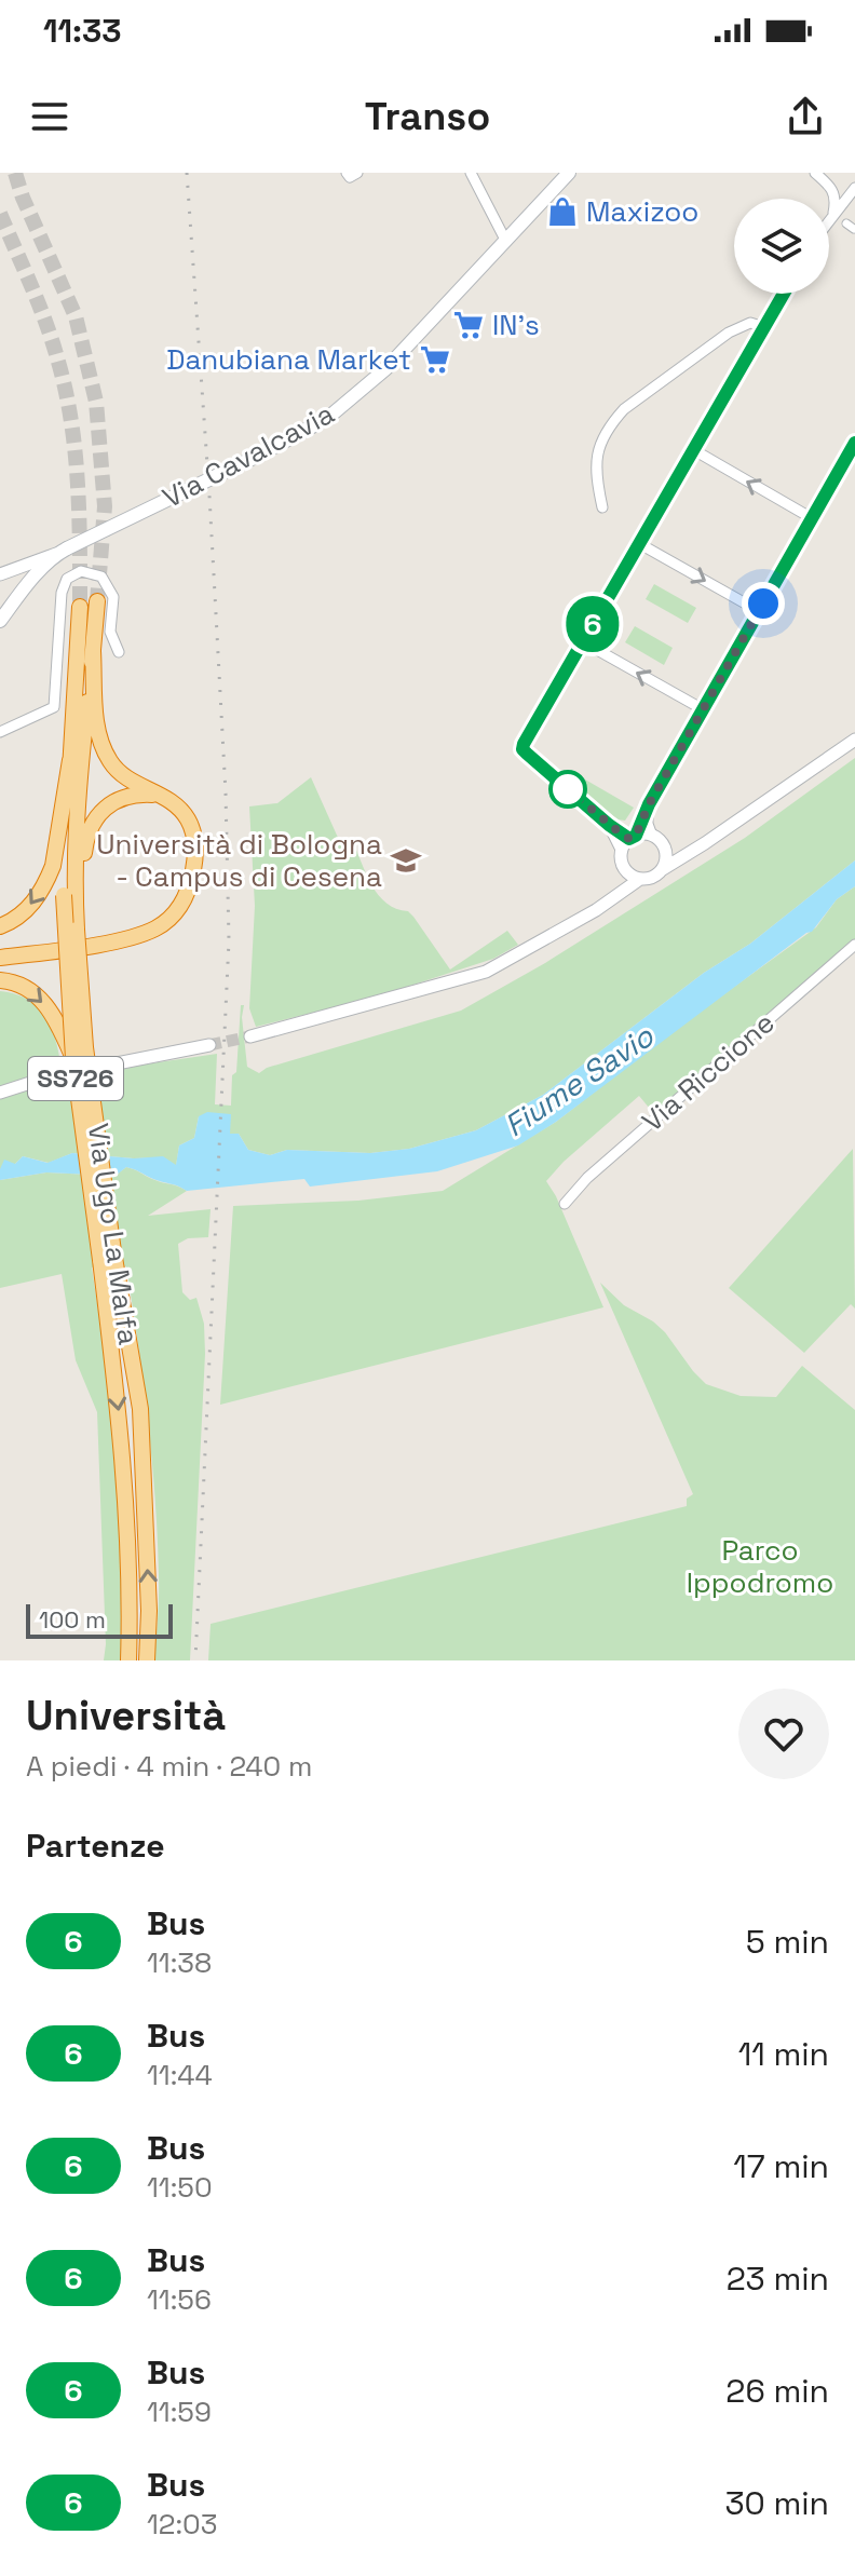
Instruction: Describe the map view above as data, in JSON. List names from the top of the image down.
{
  "streets": {
    "highway": ["SS726", "Via Ugo La Malfa"],
    "main road": ["Via Cavalcavia"],
    "street": ["Via Riccione"]
  },
  "water": ["Fiume Savio"],
  "parks": ["Parco Ippodromo"],
  "places": {
    "shop": ["Maxizoo"],
    "supermarket": ["IN's", "Danubiana Market"],
    "school or university": ["Università di Bologna - Campus di Cesena"]
  },
  "lines": ["bus line 6"],
  "scale_bar": "100 m",
  "page": {
    "status": "11:33",
    "header": "Transo",
    "on_map": "6",
    "scale": "100 m",
    "heading": [
      ["Università", "A piedi · 4 min · 240 m"],
      "Partenze"
    ],
    "list": [
      {
        "mark": "6",
        "name": "Bus",
        "note": "11:38",
        "value": "5 min"
      },
      {
        "mark": "6",
        "name": "Bus",
        "note": "11:44",
        "value": "11 min"
      },
      {
        "mark": "6",
        "name": "Bus",
        "note": "11:50",
        "value": "17 min"
      },
      {
        "mark": "6",
        "name": "Bus",
        "note": "11:56",
        "value": "23 min"
      },
      {
        "mark": "6",
        "name": "Bus",
        "note": "11:59",
        "value": "26 min"
      },
      {
        "mark": "6",
        "name": "Bus",
        "note": "12:03",
        "value": "30 min"
      }
    ]
  }
}
